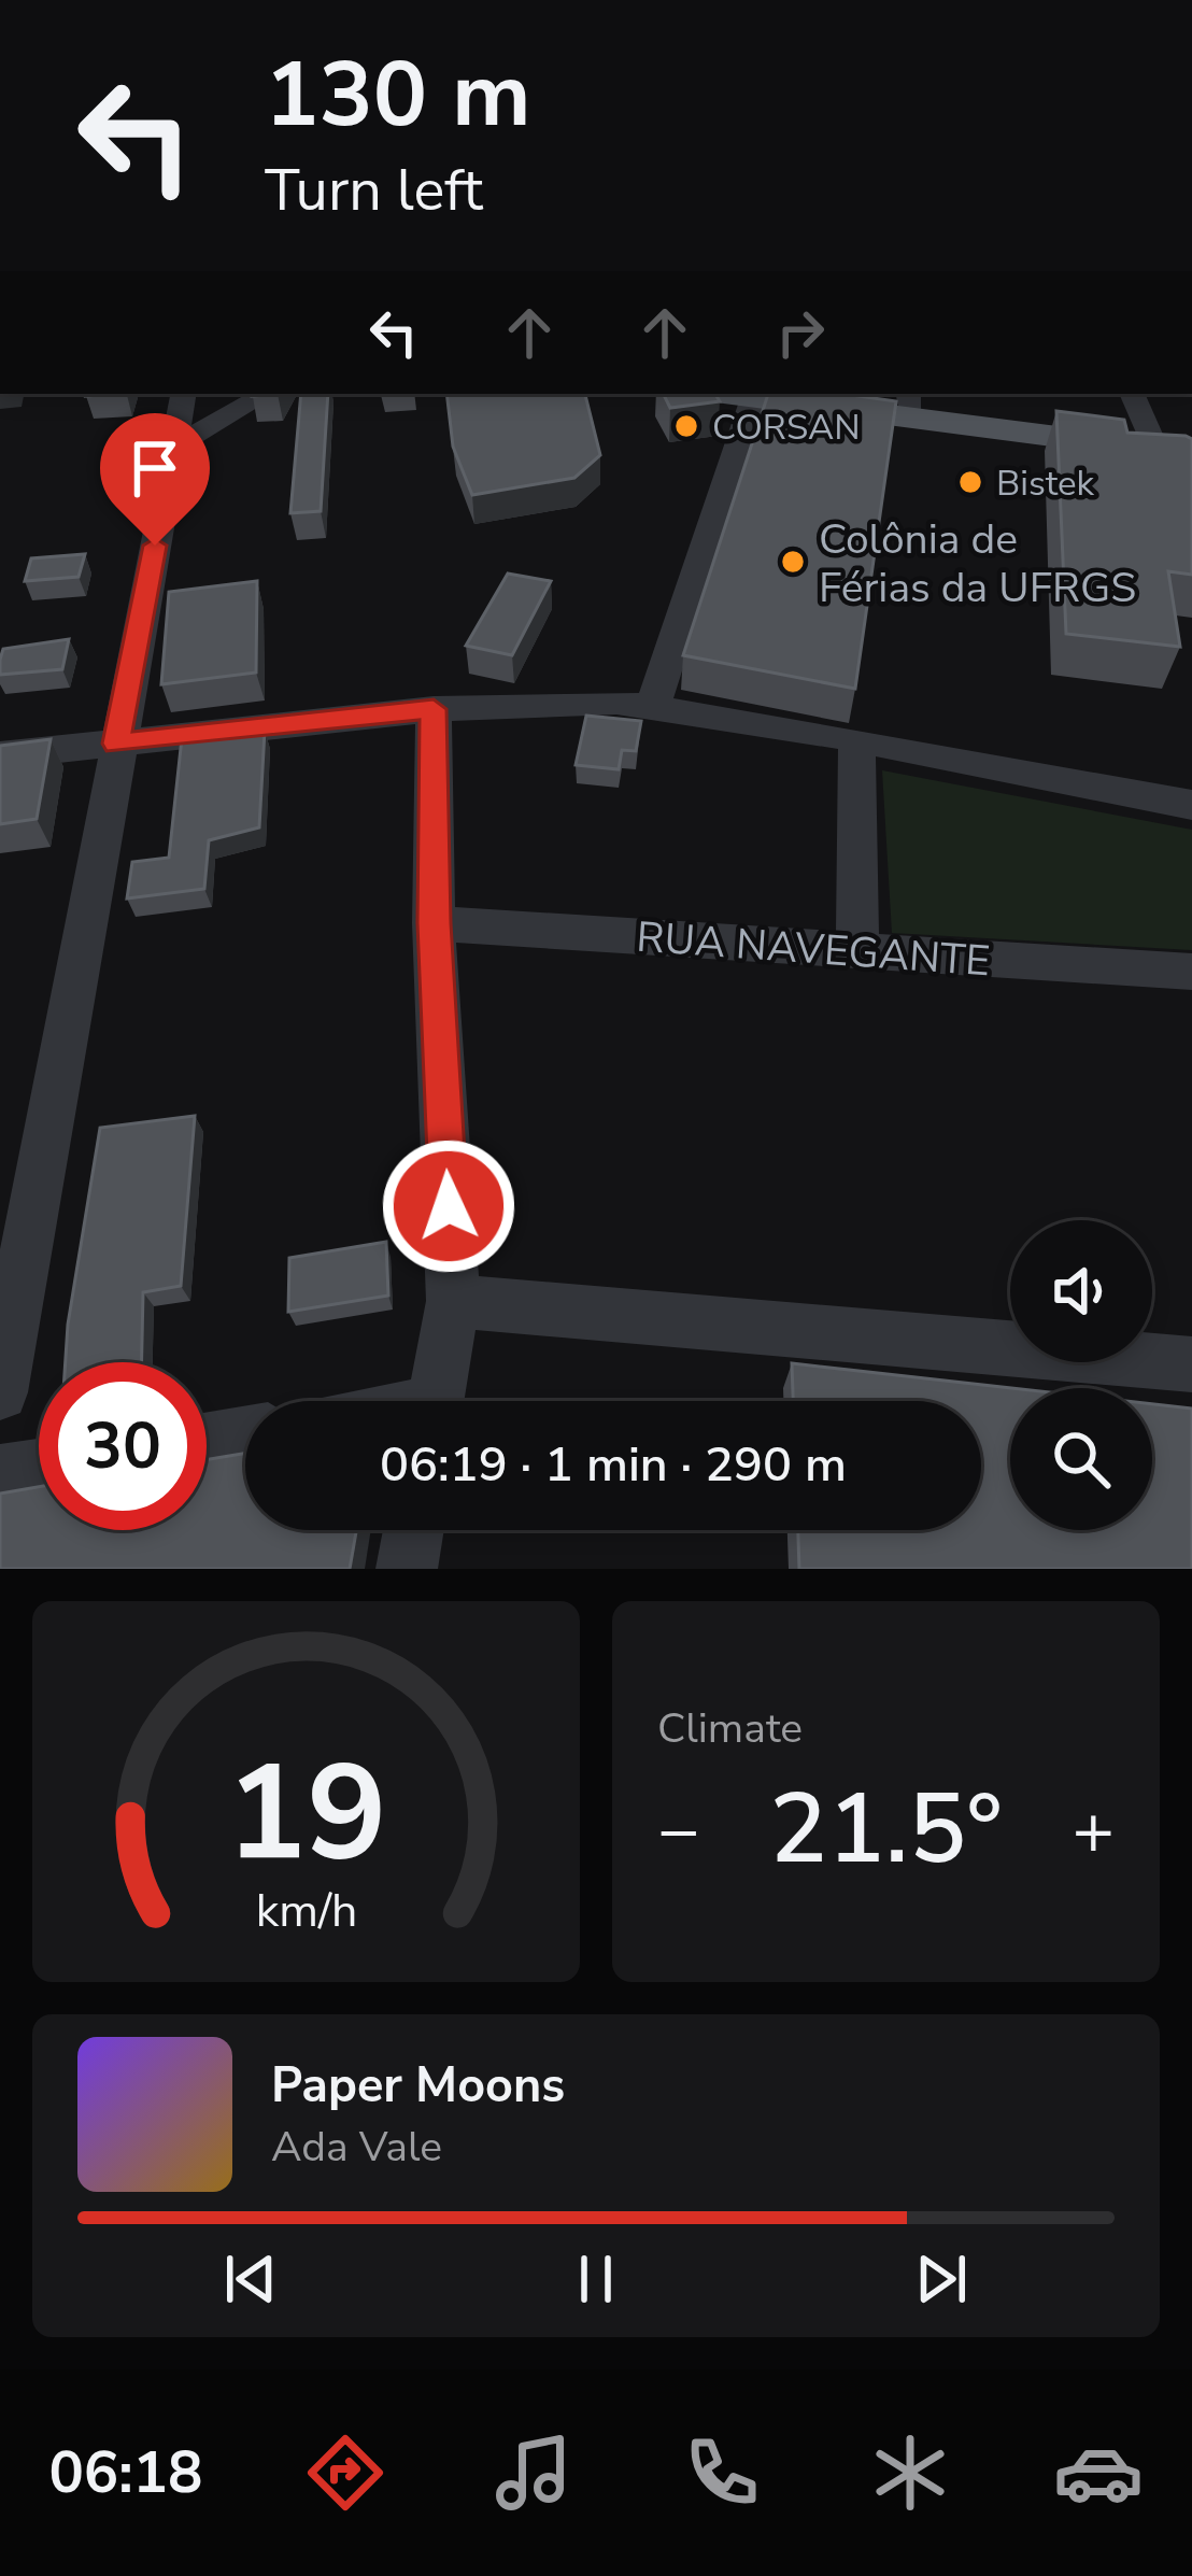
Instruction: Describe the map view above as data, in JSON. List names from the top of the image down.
{
  "streets": {
    "street": ["RUA NAVEGANTE"]
  },
  "places": ["CORSAN", "Bistek", "Colônia de Férias da UFRGS"],
  "page": {
    "turn": ["130 m", "Turn left"],
    "limit": "30",
    "trip": "06:19 · 1 min · 290 m",
    "tile": "Climate",
    "heat": ["−", "21.5°", "+"],
    "song": ["Paper Moons", "Ada Vale"],
    "tabs": "06:18",
    "gauge": ["19", "km/h"]
  }
}
